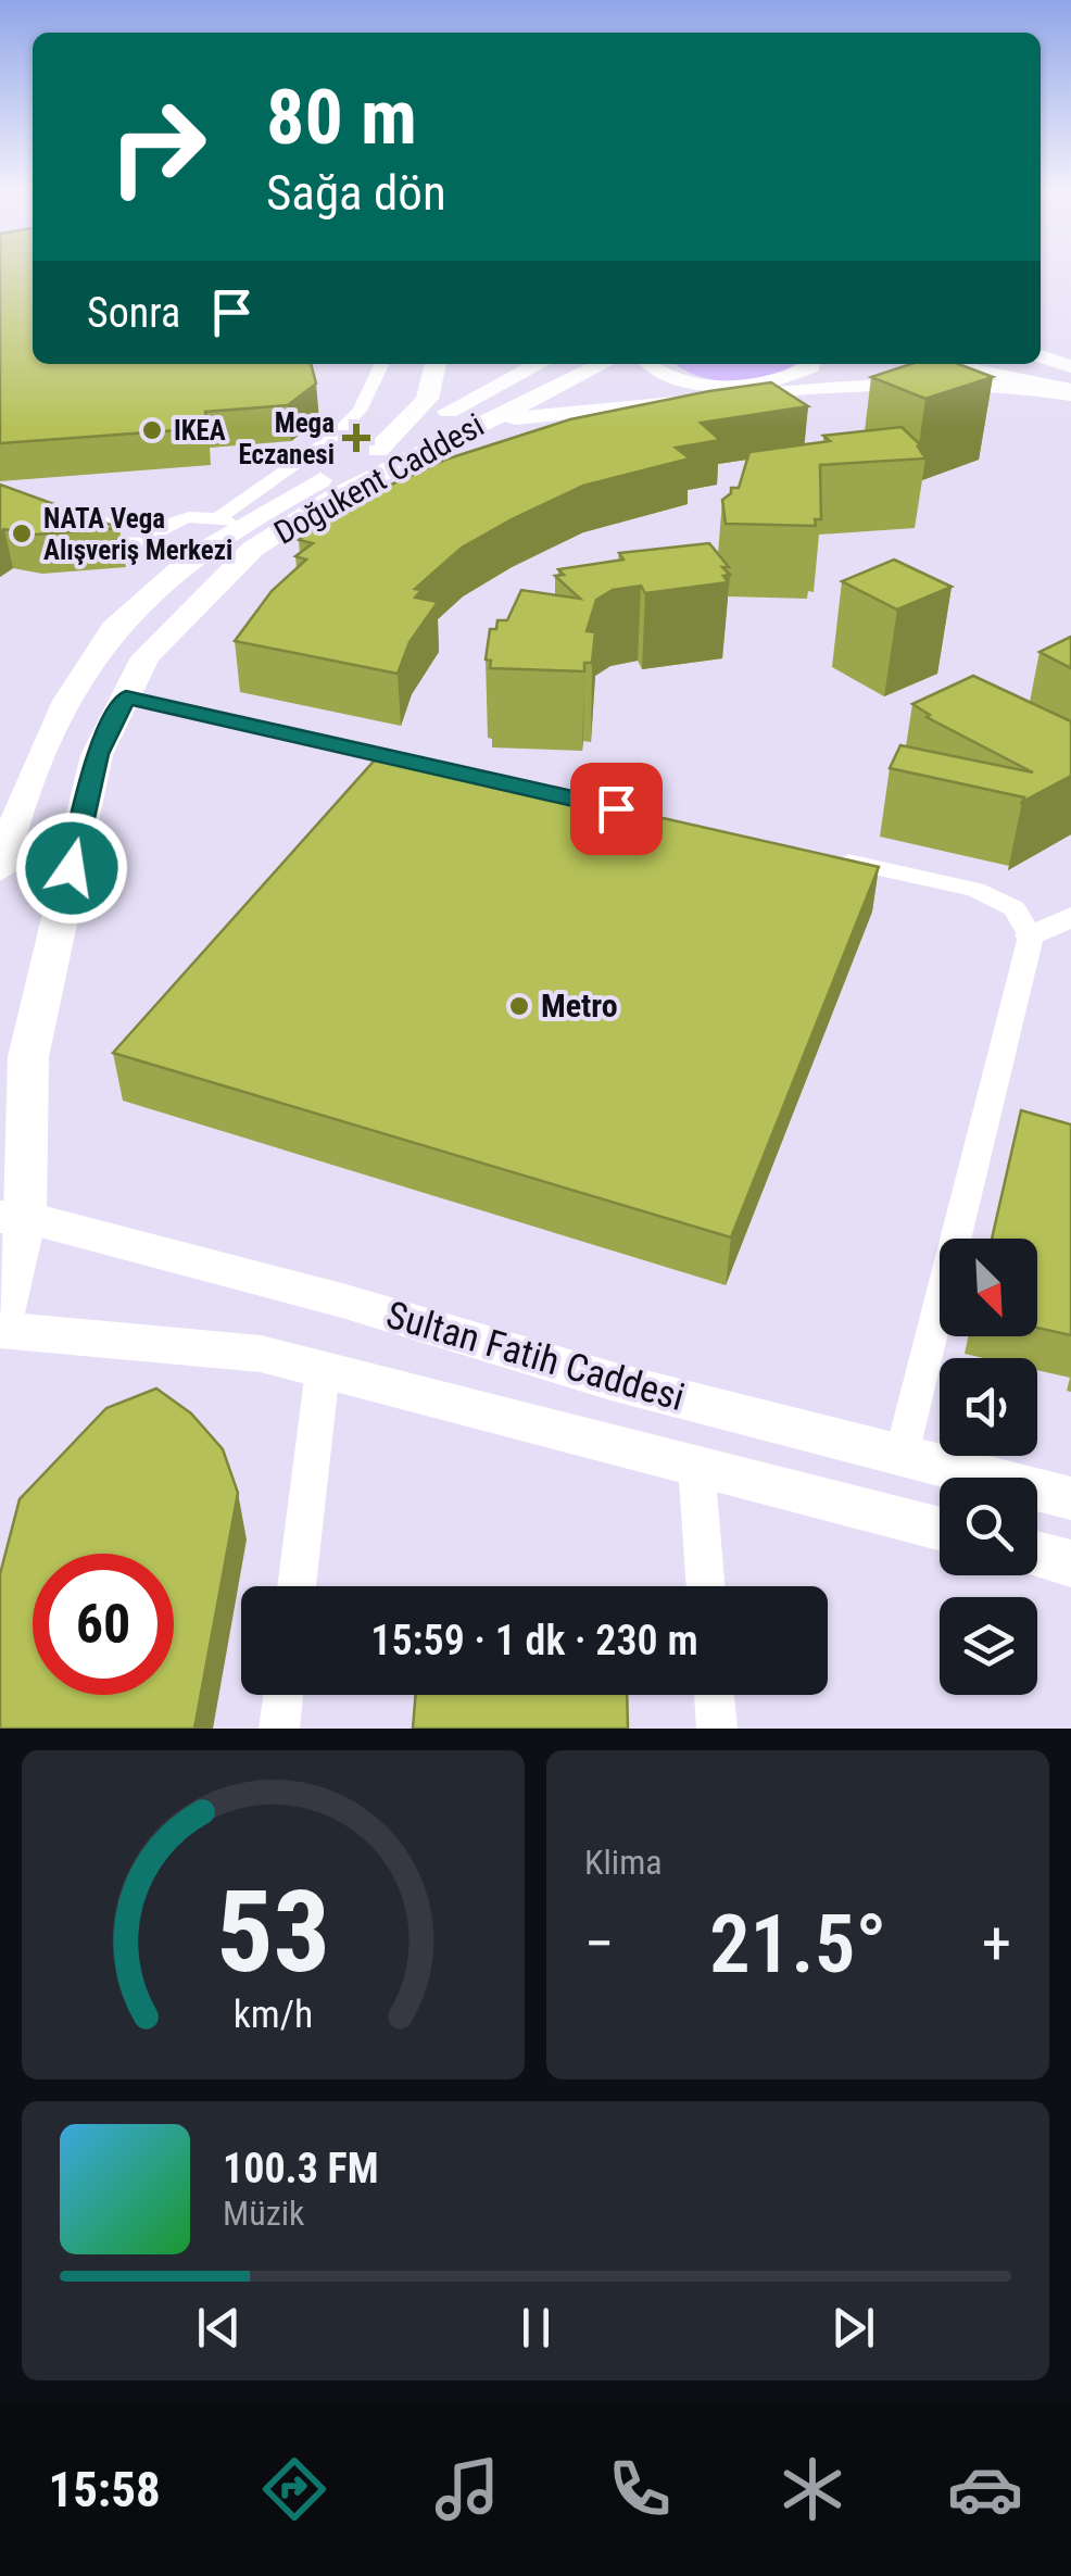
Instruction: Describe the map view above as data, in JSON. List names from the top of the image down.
{
  "streets": {
    "main road": ["Doğukent Caddesi", "Sultan Fatih Caddesi"]
  },
  "crossings": [
    ["Doğukent Caddesi", "Sultan Fatih Caddesi"]
  ],
  "places": {
    "other": ["IKEA", "NATA Vega Alışveriş Merkezi", "Metro"],
    "health": ["Mega Eczanesi"]
  },
  "north": "bottom right",
  "page": {
    "turn": ["80 m", "Sağa dön"],
    "then": "Sonra",
    "limit": "60",
    "trip": "15:59 · 1 dk · 230 m",
    "tile": "Klima",
    "heat": ["−", "21.5°", "+"],
    "song": ["100.3 FM", "Müzik"],
    "tabs": "15:58",
    "gauge": ["53", "km/h"]
  }
}
